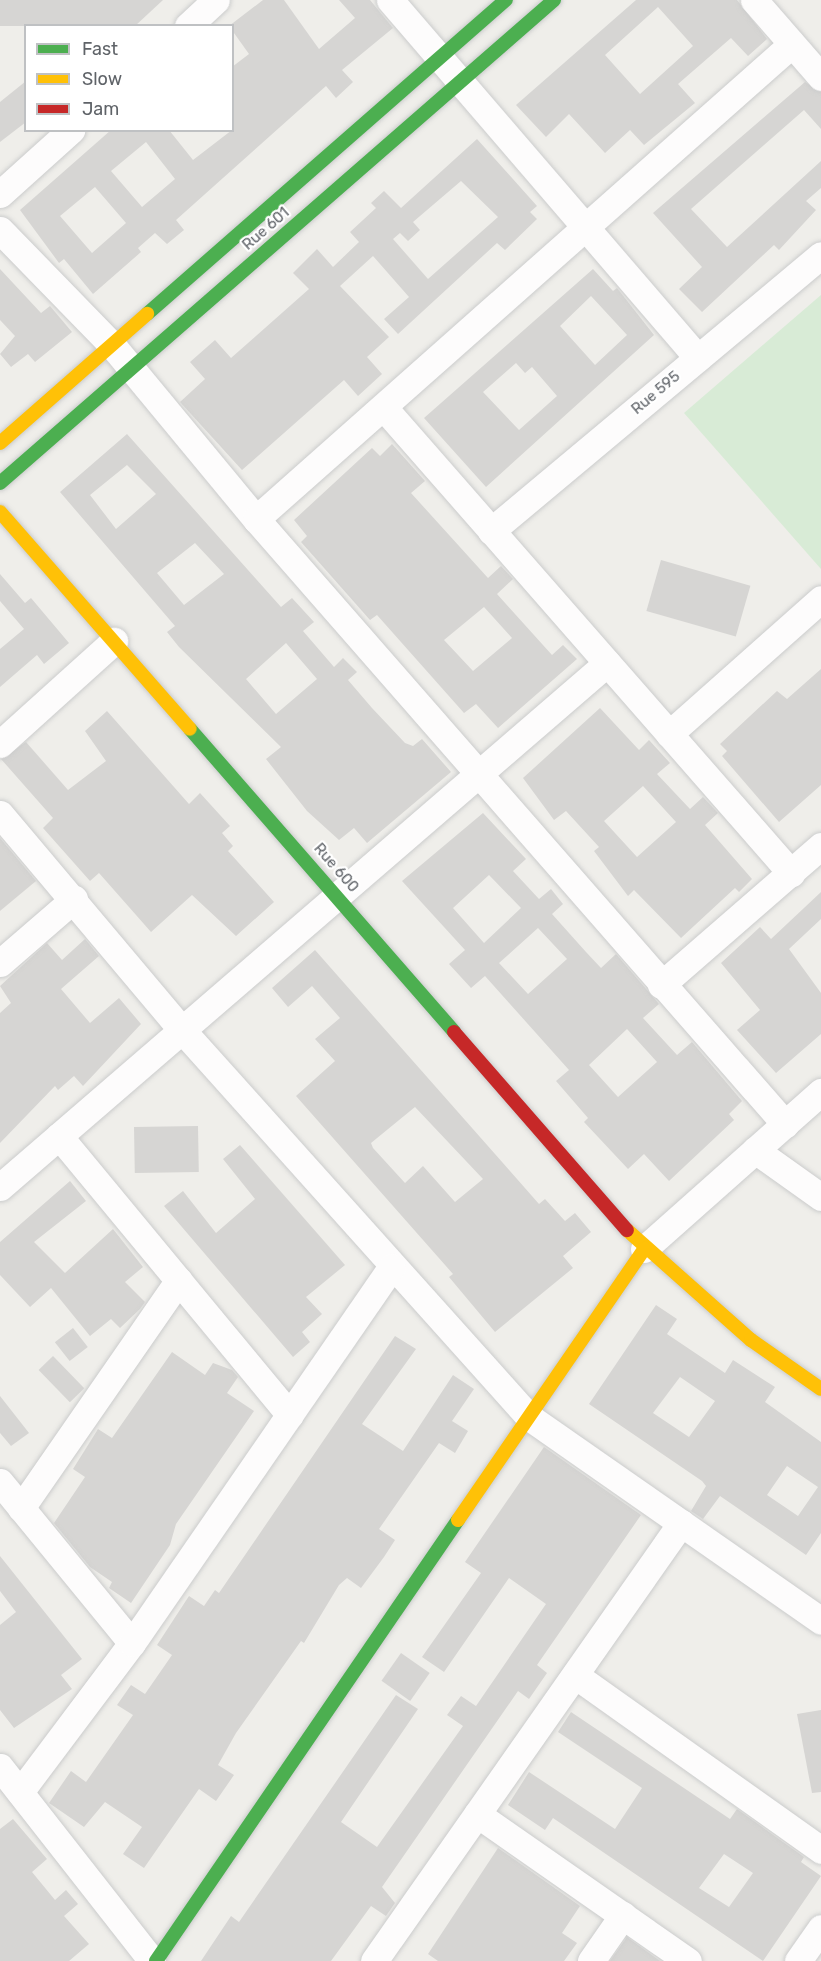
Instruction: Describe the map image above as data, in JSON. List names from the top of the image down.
{
  "streets": {
    "street": ["Rue 601", "Rue 595", "Rue 600"]
  },
  "legend": ["Fast", "Slow", "Jam"]
}
